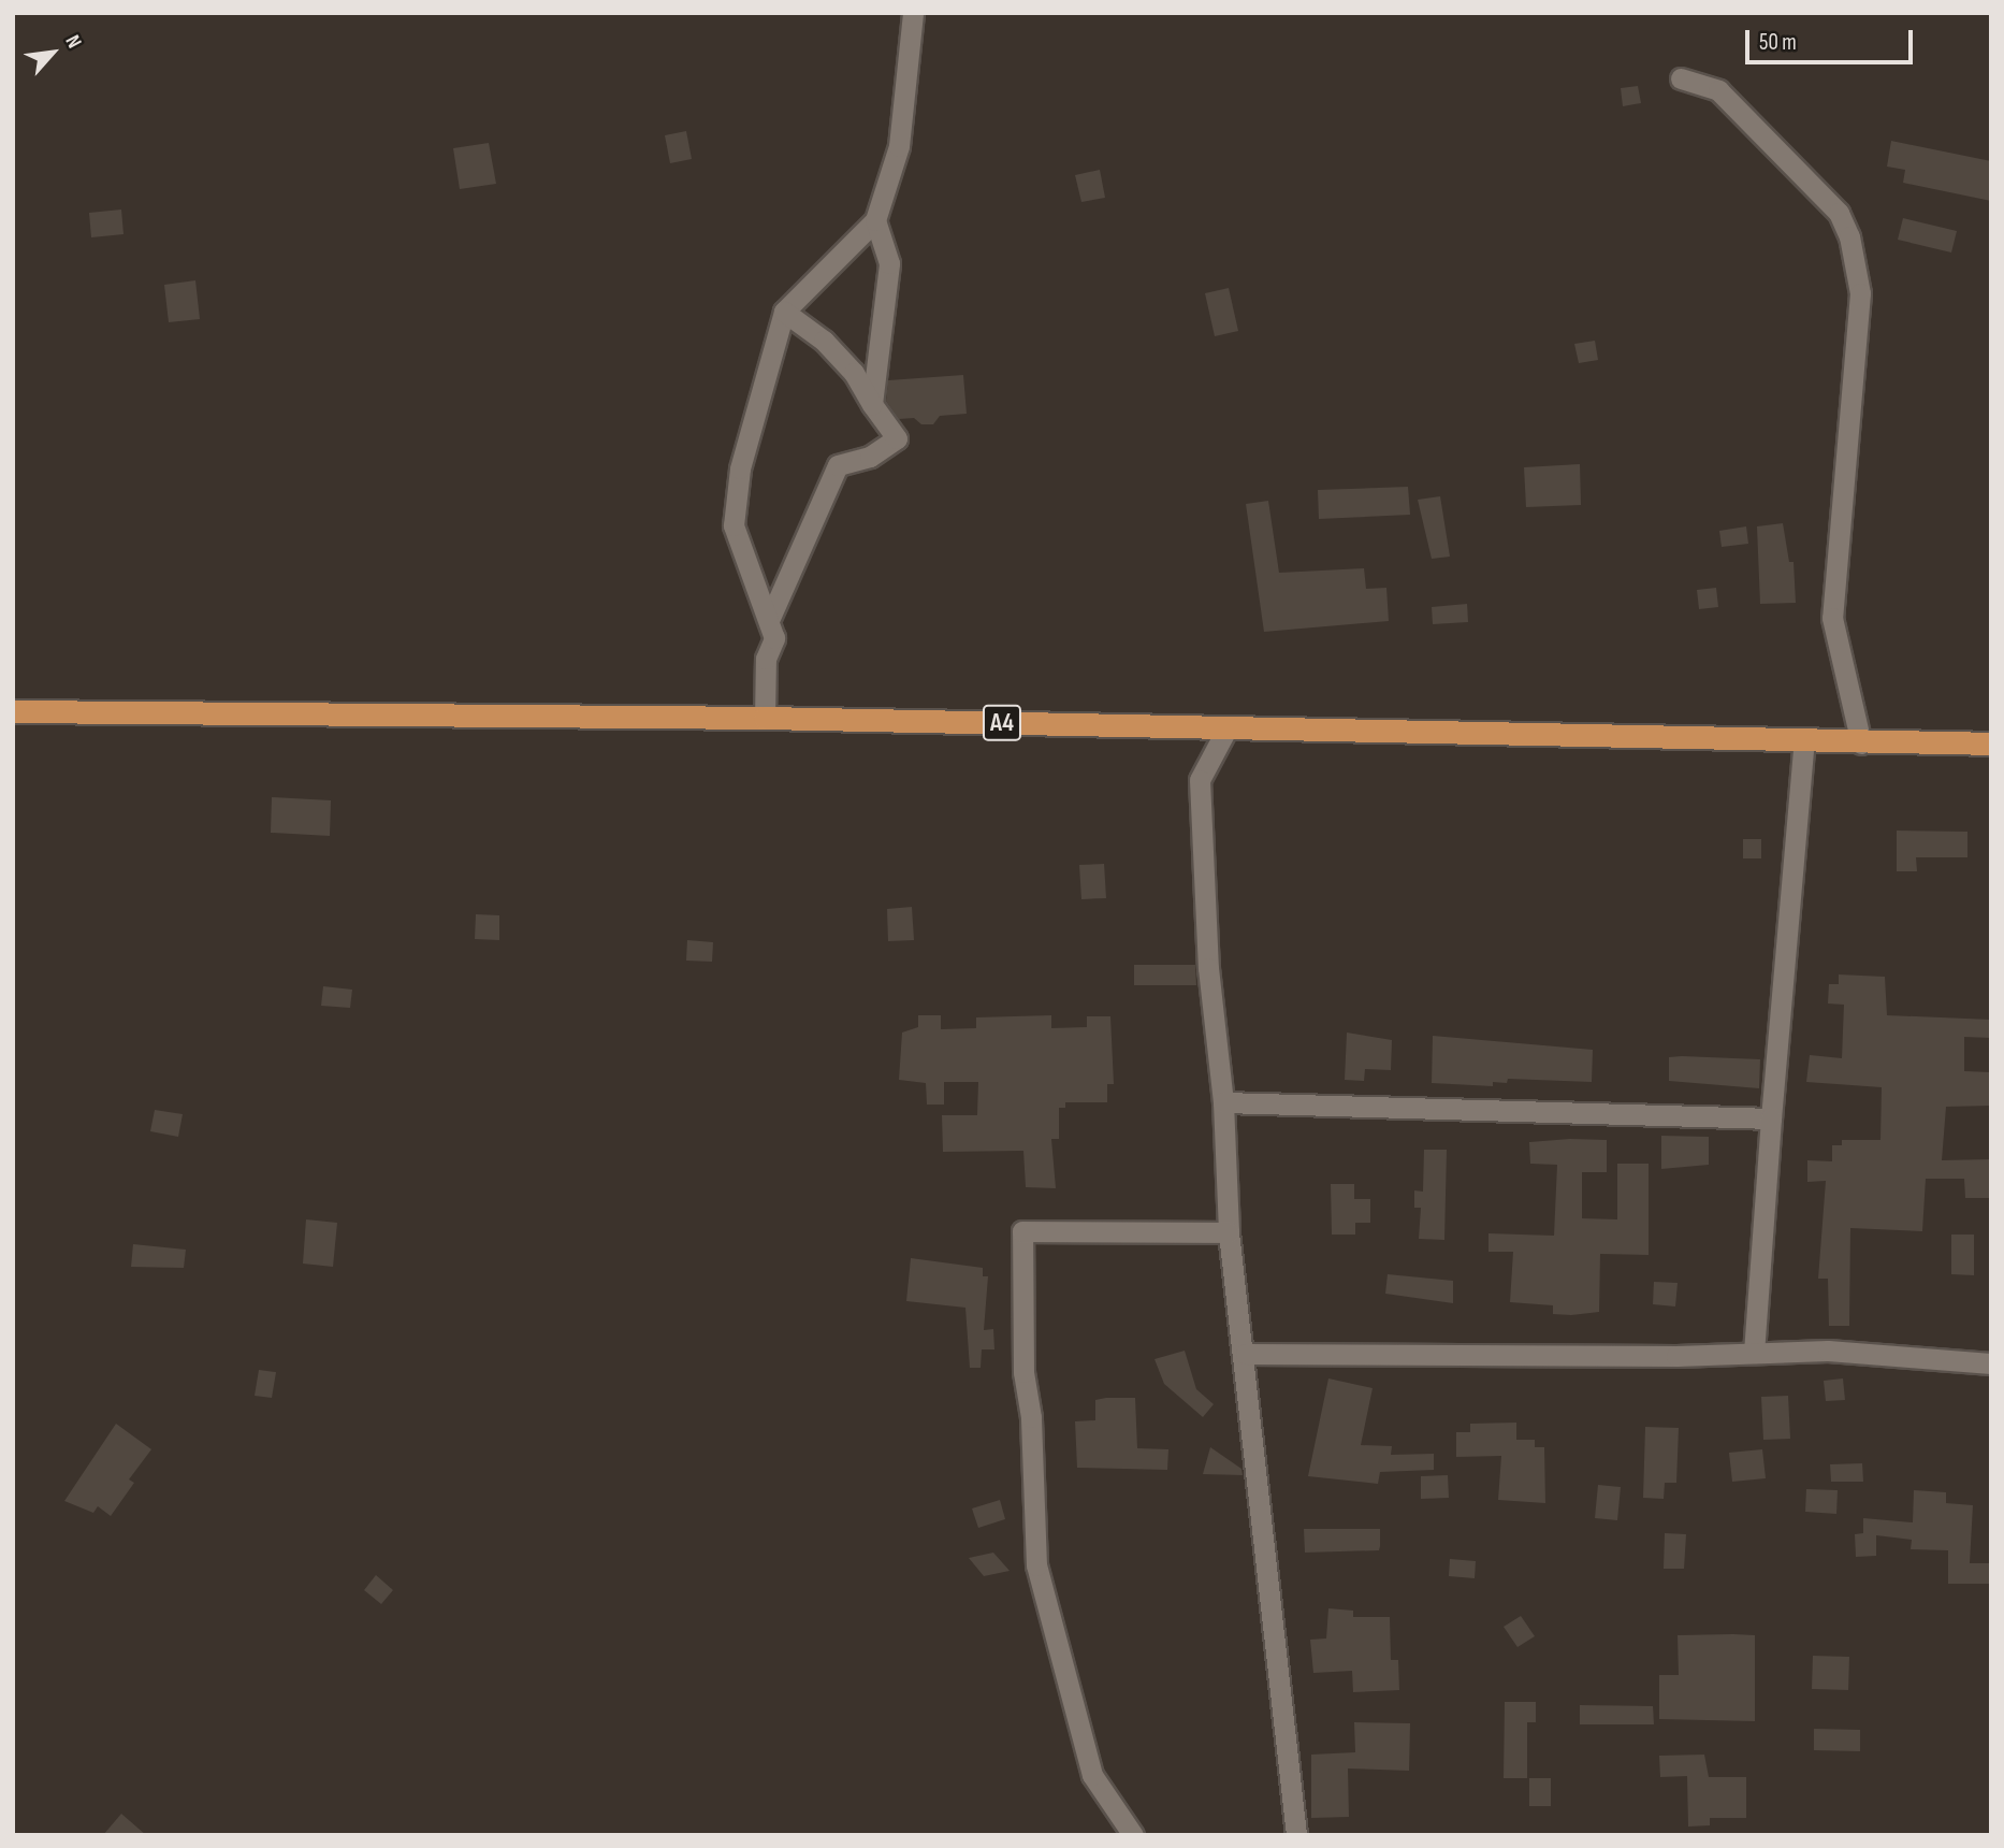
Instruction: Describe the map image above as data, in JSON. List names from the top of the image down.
{
  "streets": {
    "highway": ["A4"]
  },
  "scale_bar": "50 m",
  "north": "top right"
}
